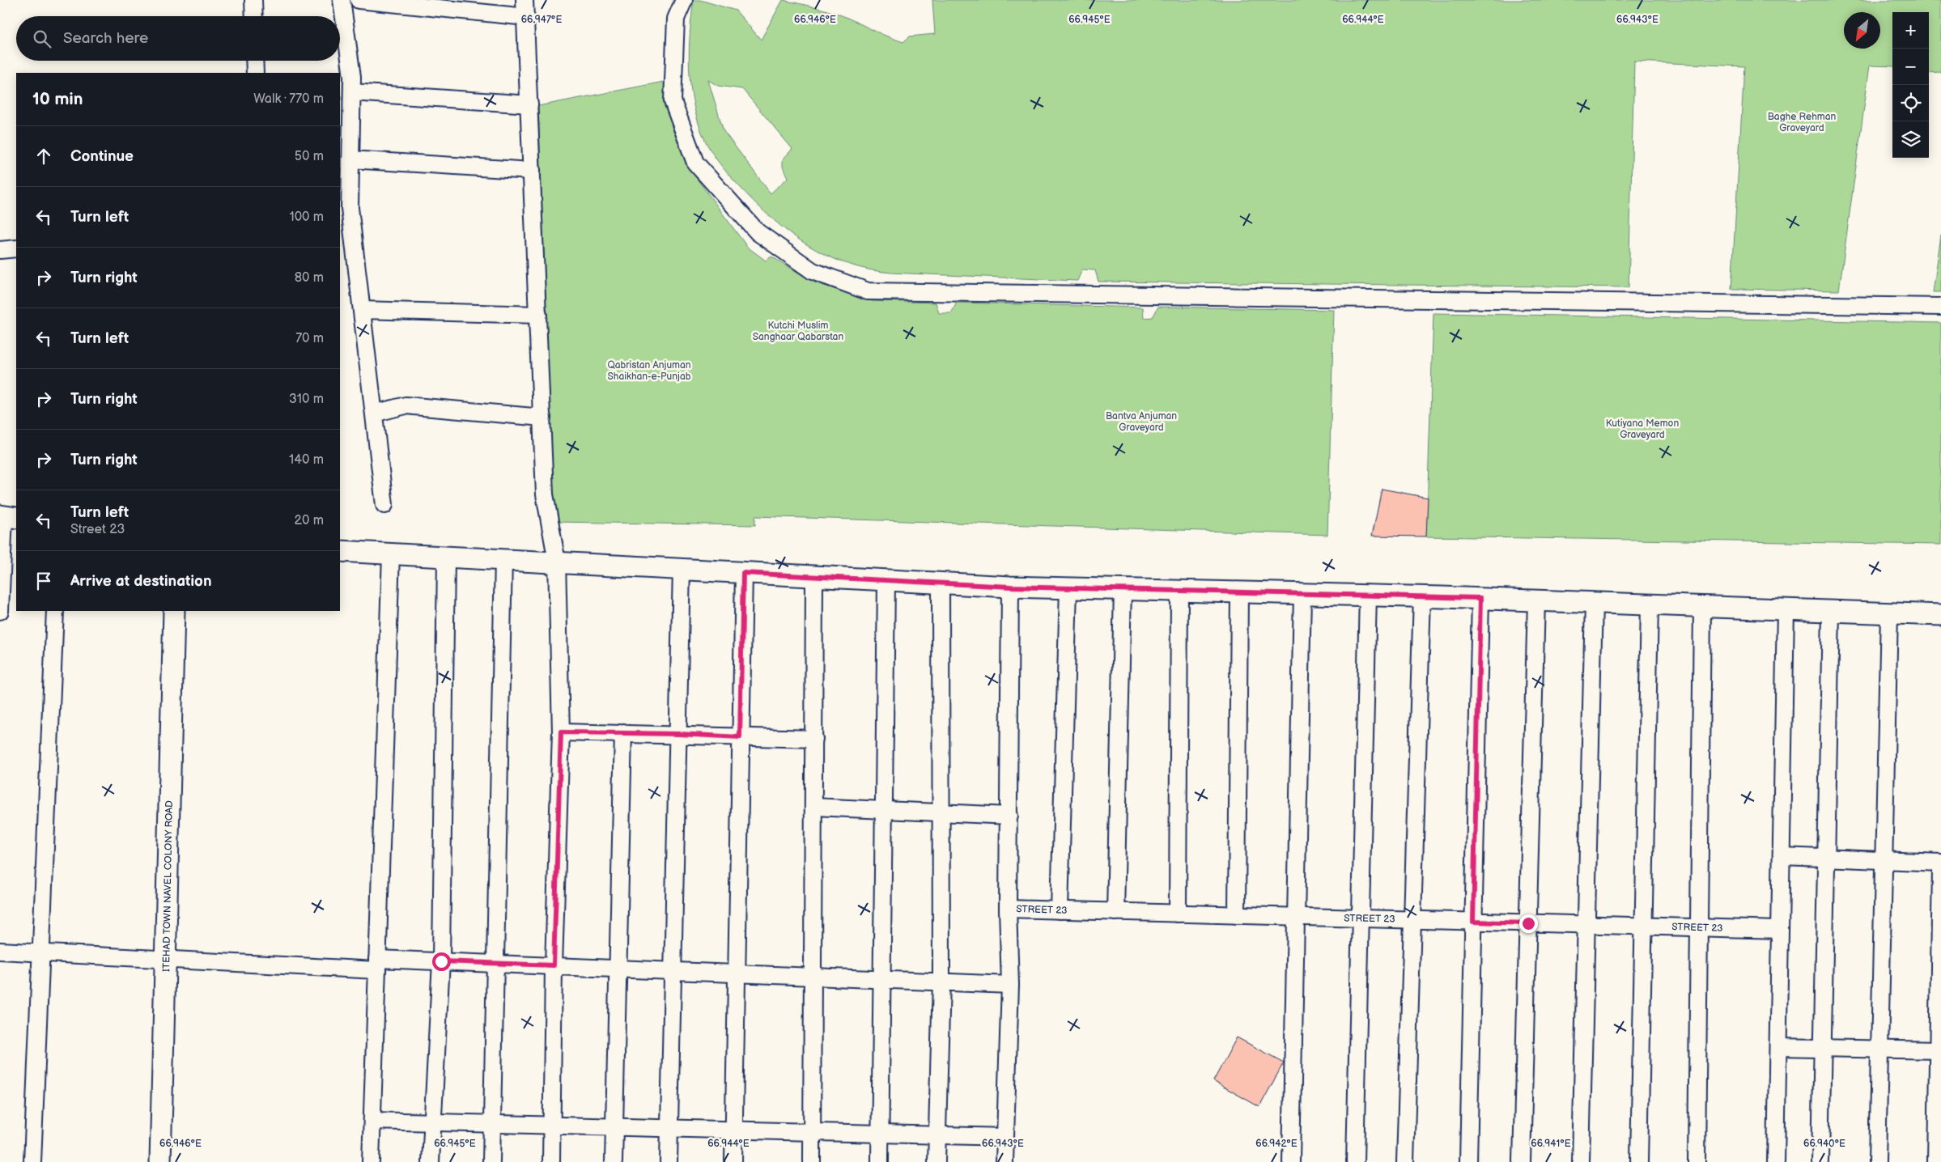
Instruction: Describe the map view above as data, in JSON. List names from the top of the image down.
{
  "streets": {
    "street": ["ITEHAD TOWN NAVEL COLONY ROAD", "STREET 23"]
  },
  "parks": [
    "Baghe Rehman Graveyard",
    "Kutchi Muslim Sanghaar Qabarstan",
    "Qabristan Anjuman Shaikhan-e-Punjab",
    "Bantva Anjuman Graveyard",
    "Kutiyana Memon Graveyard"
  ],
  "north": "bottom left",
  "page": {
    "map_buttons": ["+", "−"],
    "search": "Search here",
    "heading": ["10 min", "Walk · 770 m"],
    "list": [
      ["Continue", "50 m"],
      ["Turn left", "100 m"],
      ["Turn right", "80 m"],
      ["Turn left", "70 m"],
      ["Turn right", "310 m"],
      ["Turn right", "140 m"],
      ["Turn left", "Street 23", "20 m"],
      "Arrive at destination"
    ]
  },
  "coordinates": [
    "66.947°E",
    "66.946°E",
    "66.945°E",
    "66.944°E",
    "66.943°E",
    "66.942°E",
    "66.941°E",
    "66.940°E"
  ]
}
